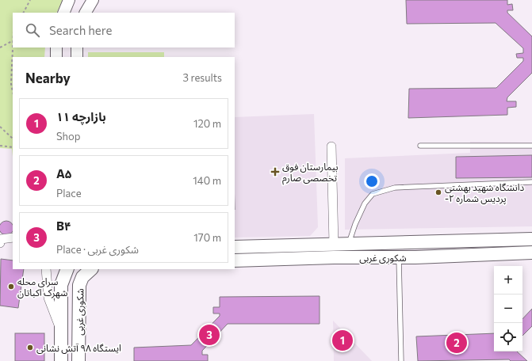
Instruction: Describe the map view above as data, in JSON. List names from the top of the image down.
{
  "streets": {
    "main road": ["شکوری غربی"]
  },
  "places": {
    "health": ["بیمارستان فوق تخصصی صارم"],
    "other": ["دانشگاه شهید بهشتی -پردیس شماره ۲", "سرای محله شهرک اکباتان", "ایستگاه ۹۸ آتش نشانی"]
  },
  "page": {
    "search": "Search here",
    "heading": ["Nearby", "3 results"],
    "list": [
      {
        "mark": "1",
        "name": "بازارچه ۱۱",
        "note": "Shop",
        "value": "120 m"
      },
      {
        "mark": "2",
        "name": "A۵",
        "note": "Place",
        "value": "140 m"
      },
      {
        "mark": "3",
        "name": "B۴",
        "note": "Place · شکوری غربی",
        "value": "170 m"
      }
    ],
    "map_buttons": ["+", "−"],
    "pins": ["3", "1", "2"]
  }
}
